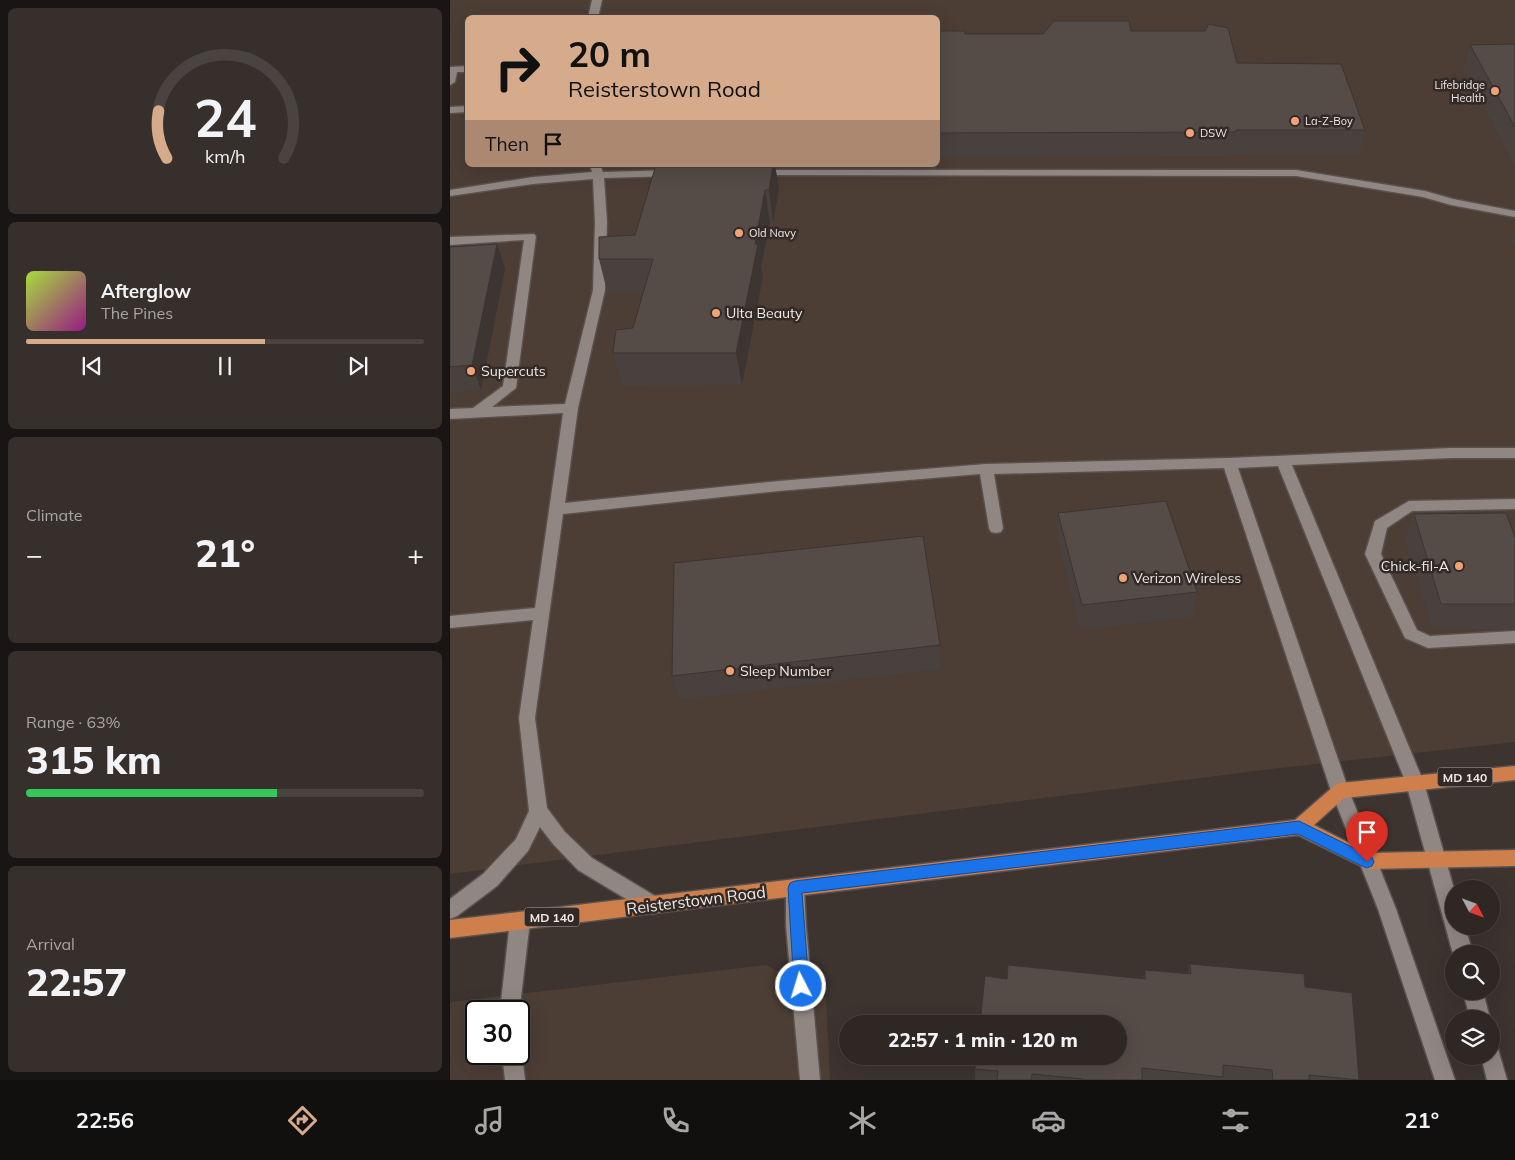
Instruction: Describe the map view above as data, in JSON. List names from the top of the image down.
{
  "streets": {
    "main road": ["MD 140", "Reisterstown Road"]
  },
  "places": [
    "Lifebridge Health",
    "La-Z-Boy",
    "DSW",
    "Old Navy",
    "Ulta Beauty",
    "Supercuts",
    "Chick-fil-A",
    "Verizon Wireless",
    "Sleep Number"
  ],
  "north": "bottom right",
  "page": {
    "turn": ["20 m", "Reisterstown Road"],
    "then": "Then",
    "song": ["Afterglow", "The Pines"],
    "tile": [
      "Climate",
      ["Range · 63%", "315 km"],
      ["Arrival", "22:57"]
    ],
    "heat": ["−", "21°", "+"],
    "limit": "30",
    "trip": "22:57 · 1 min · 120 m",
    "tabs": ["22:56", "21°"],
    "gauge": ["24", "km/h"]
  }
}
